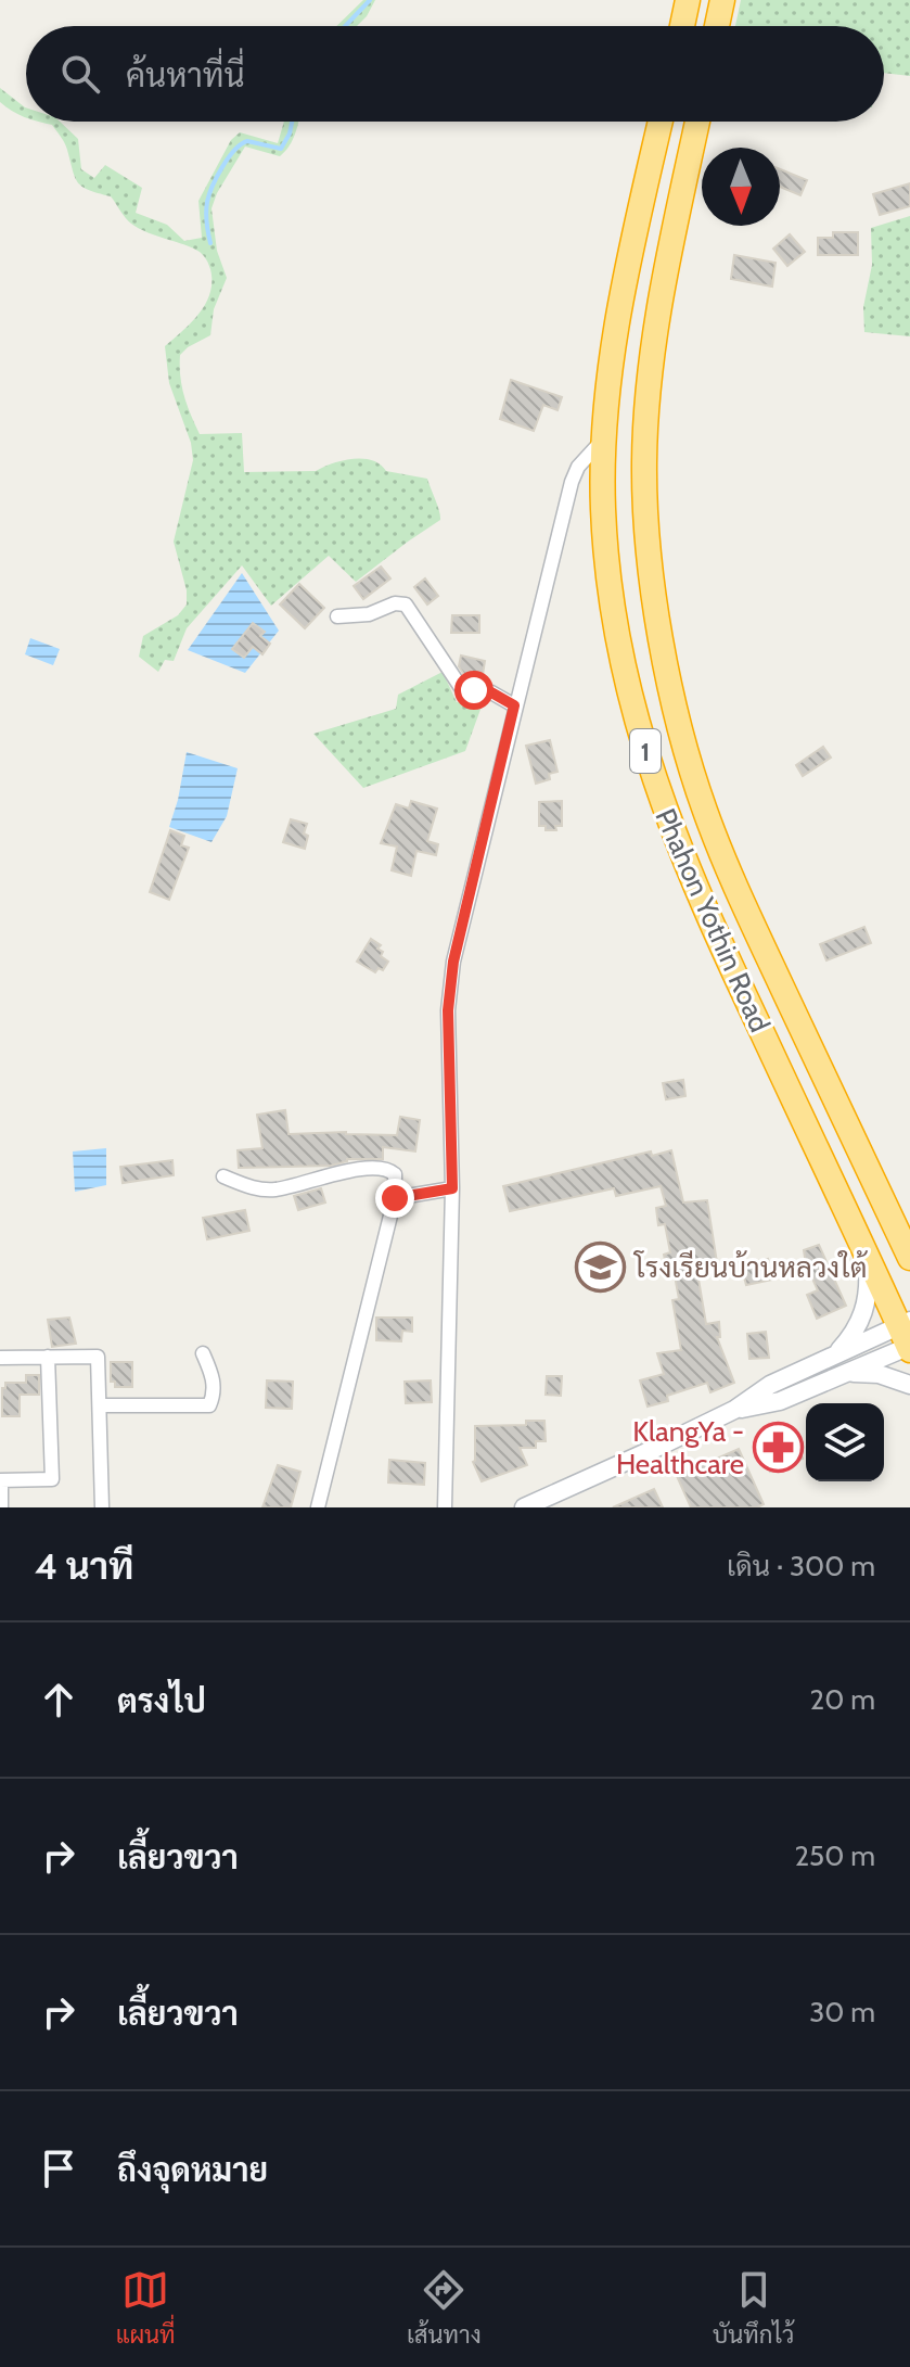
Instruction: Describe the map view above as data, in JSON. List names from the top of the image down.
{
  "streets": {
    "highway": ["1", "Phahon Yothin Road"]
  },
  "places": {
    "school or university": ["โรงเรียนบ้านหลวงใต้"],
    "pharmacy": ["KlangYa - Healthcare"]
  },
  "north": "bottom",
  "page": {
    "search": "ค้นหาที่นี่",
    "heading": ["4 นาที", "เดิน · 300 m"],
    "list": [
      ["ตรงไป", "20 m"],
      ["เลี้ยวขวา", "250 m"],
      ["เลี้ยวขวา", "30 m"],
      "ถึงจุดหมาย"
    ],
    "nav": ["แผนที่", "เส้นทาง", "บันทึกไว้"]
  }
}
